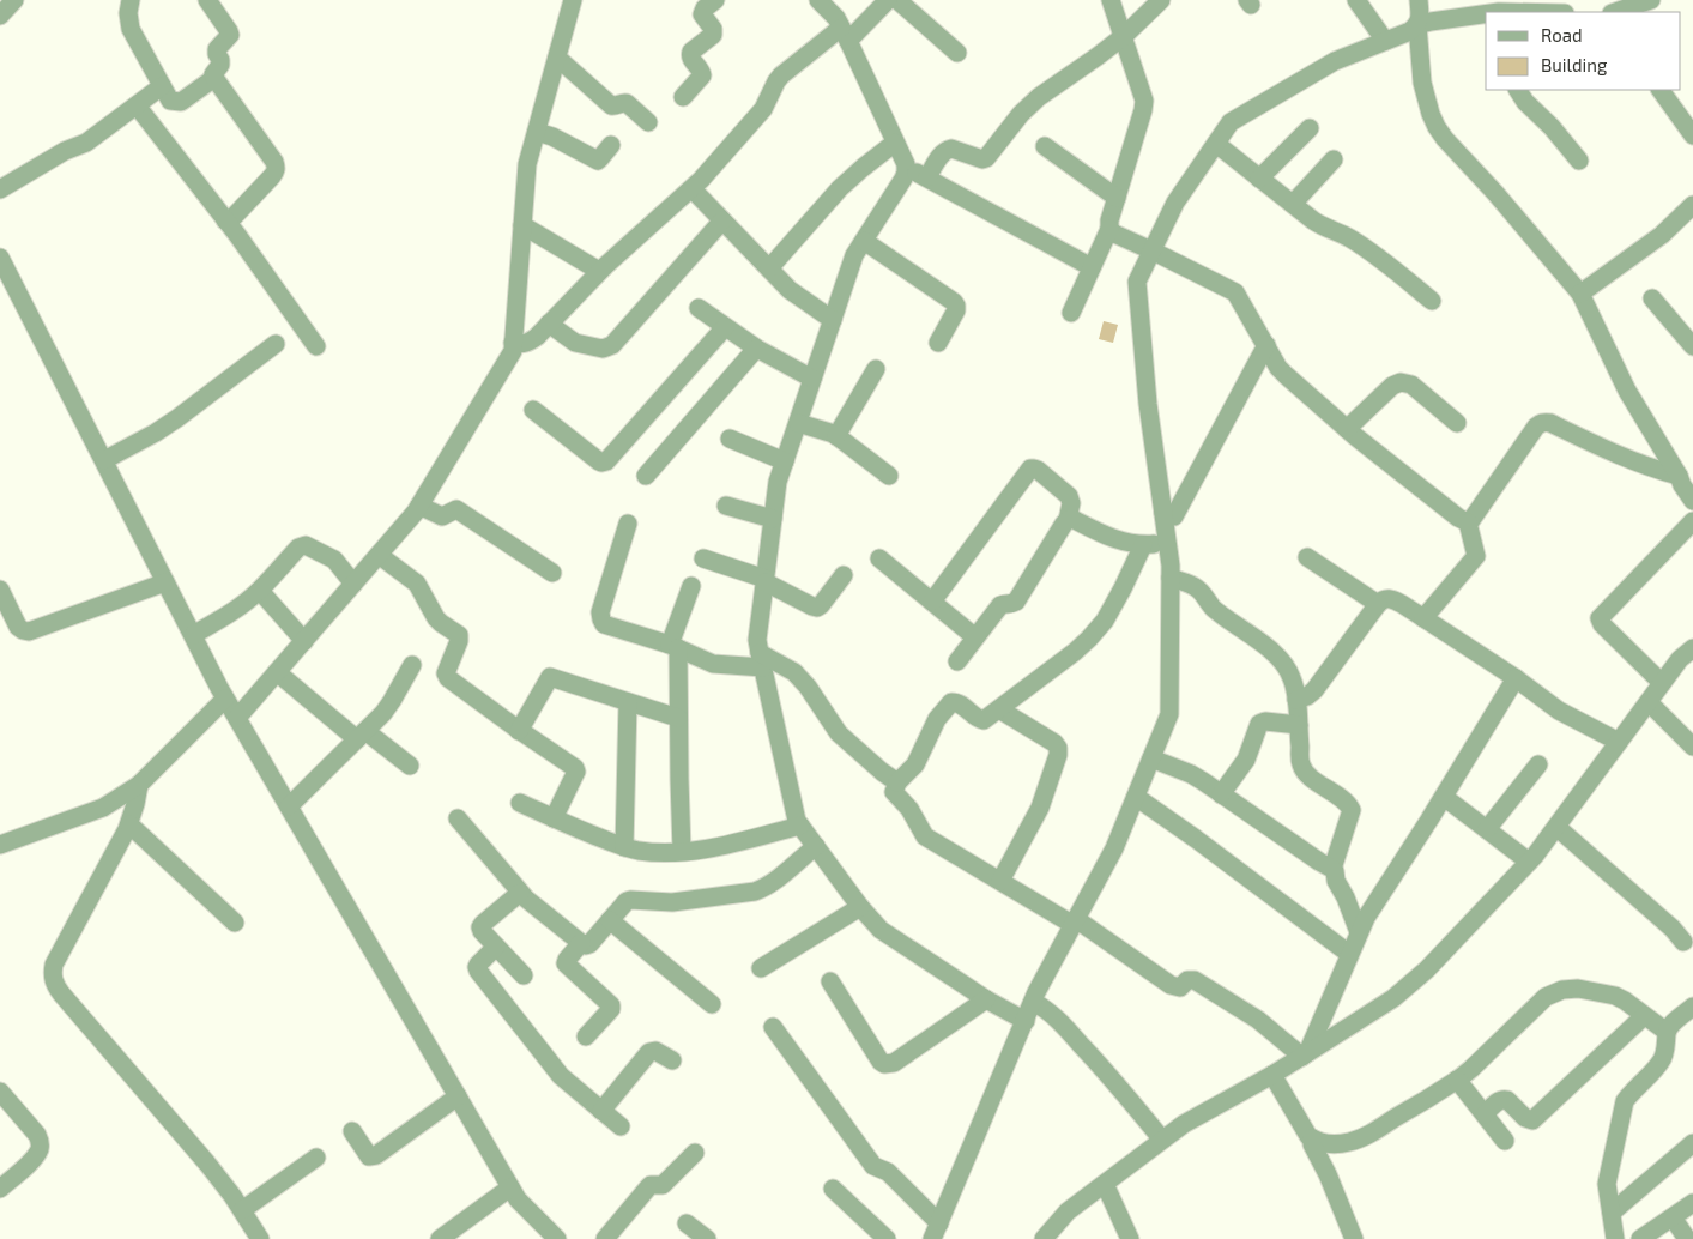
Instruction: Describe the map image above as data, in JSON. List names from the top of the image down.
{
  "legend": ["Road", "Building"]
}
